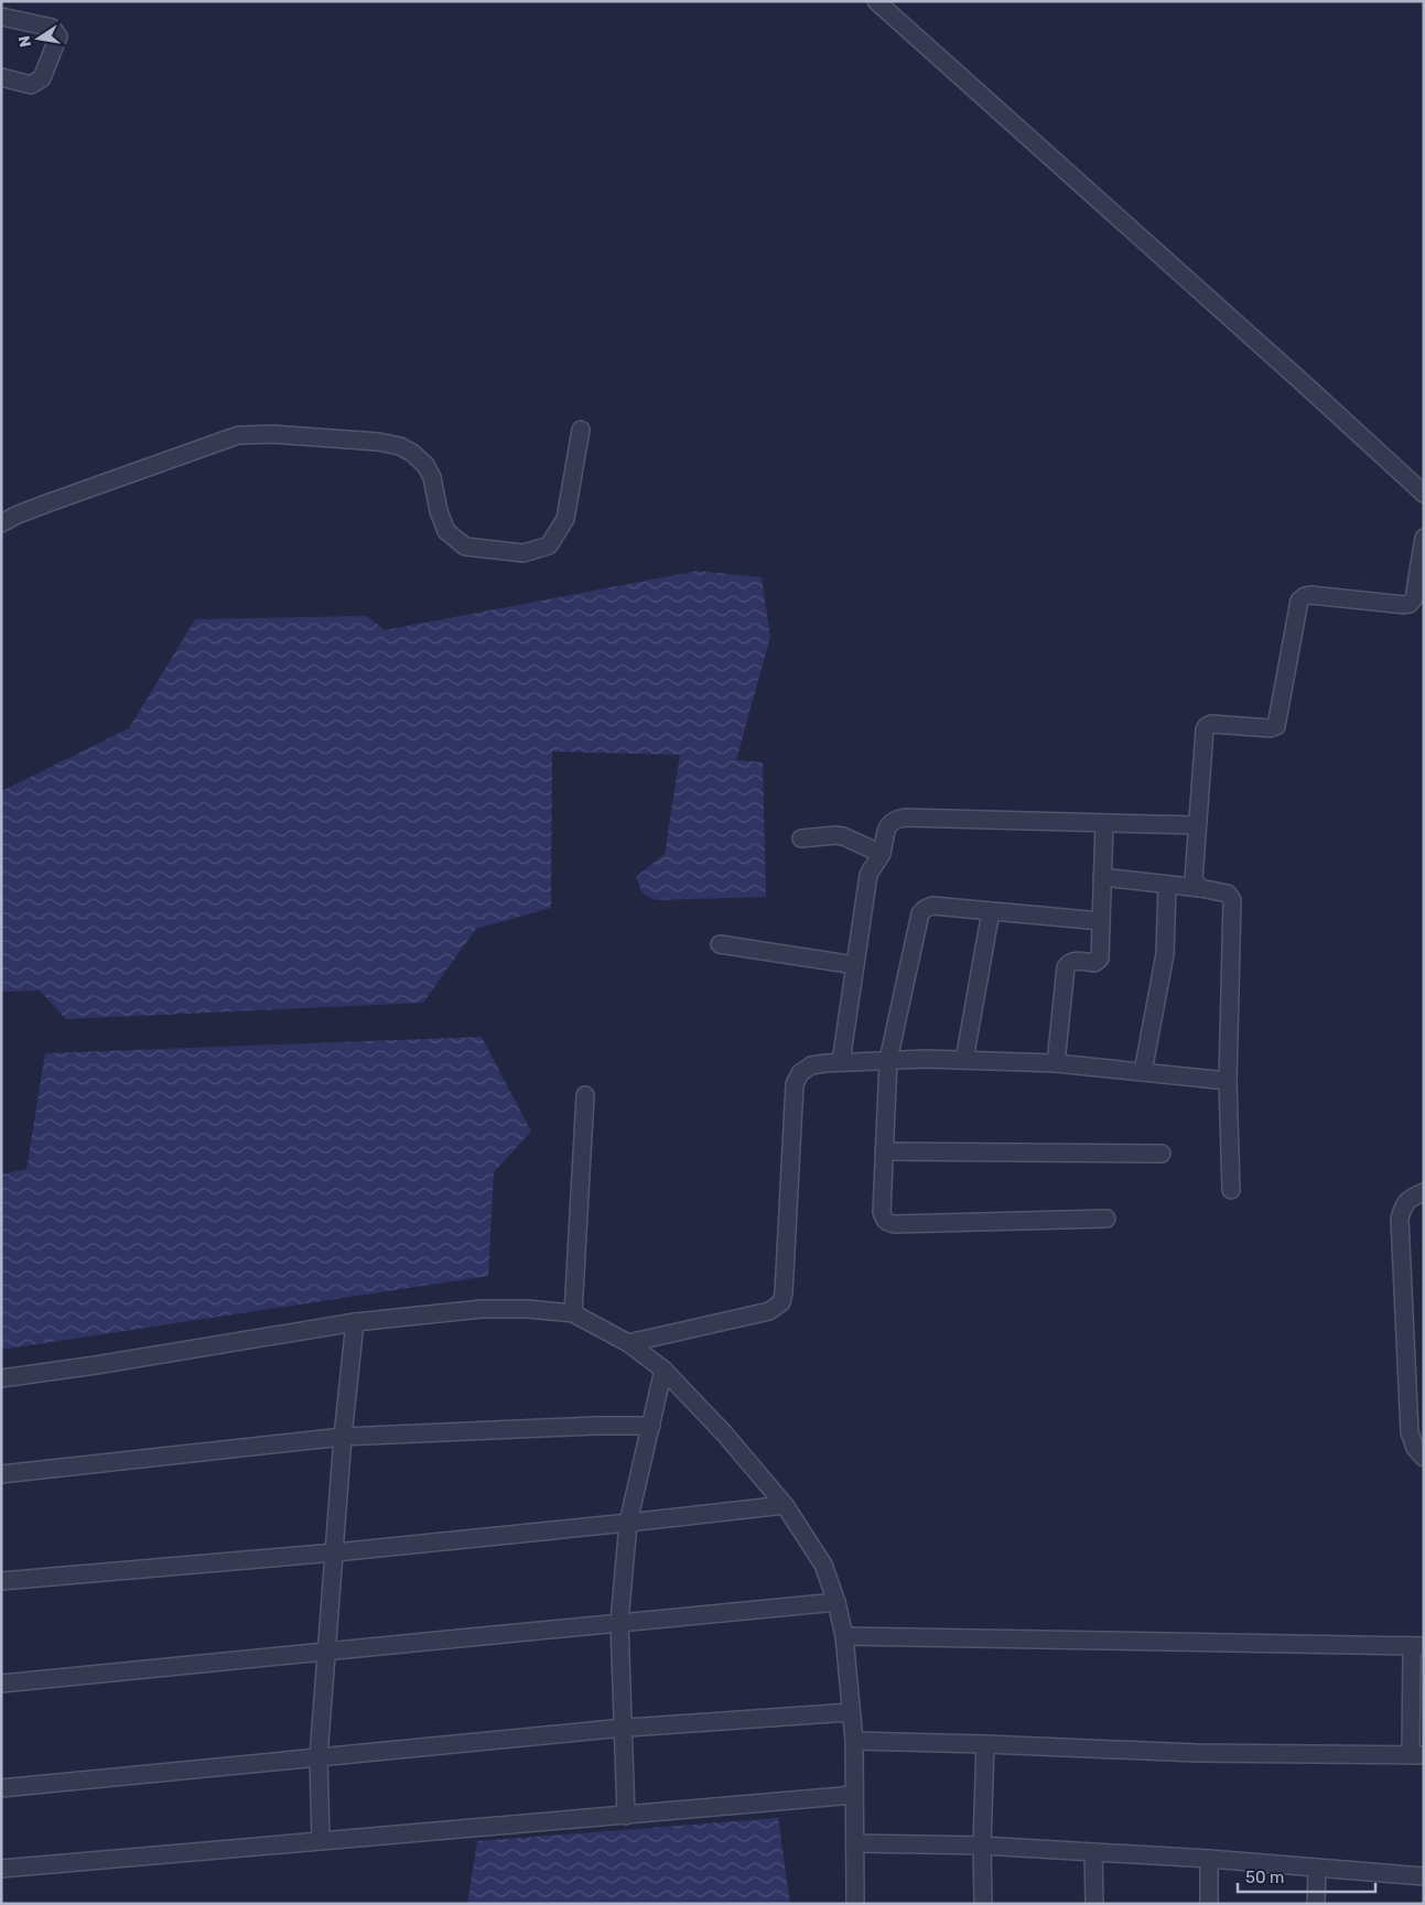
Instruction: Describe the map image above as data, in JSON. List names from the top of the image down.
{
  "scale_bar": "50 m",
  "north": "left"
}
